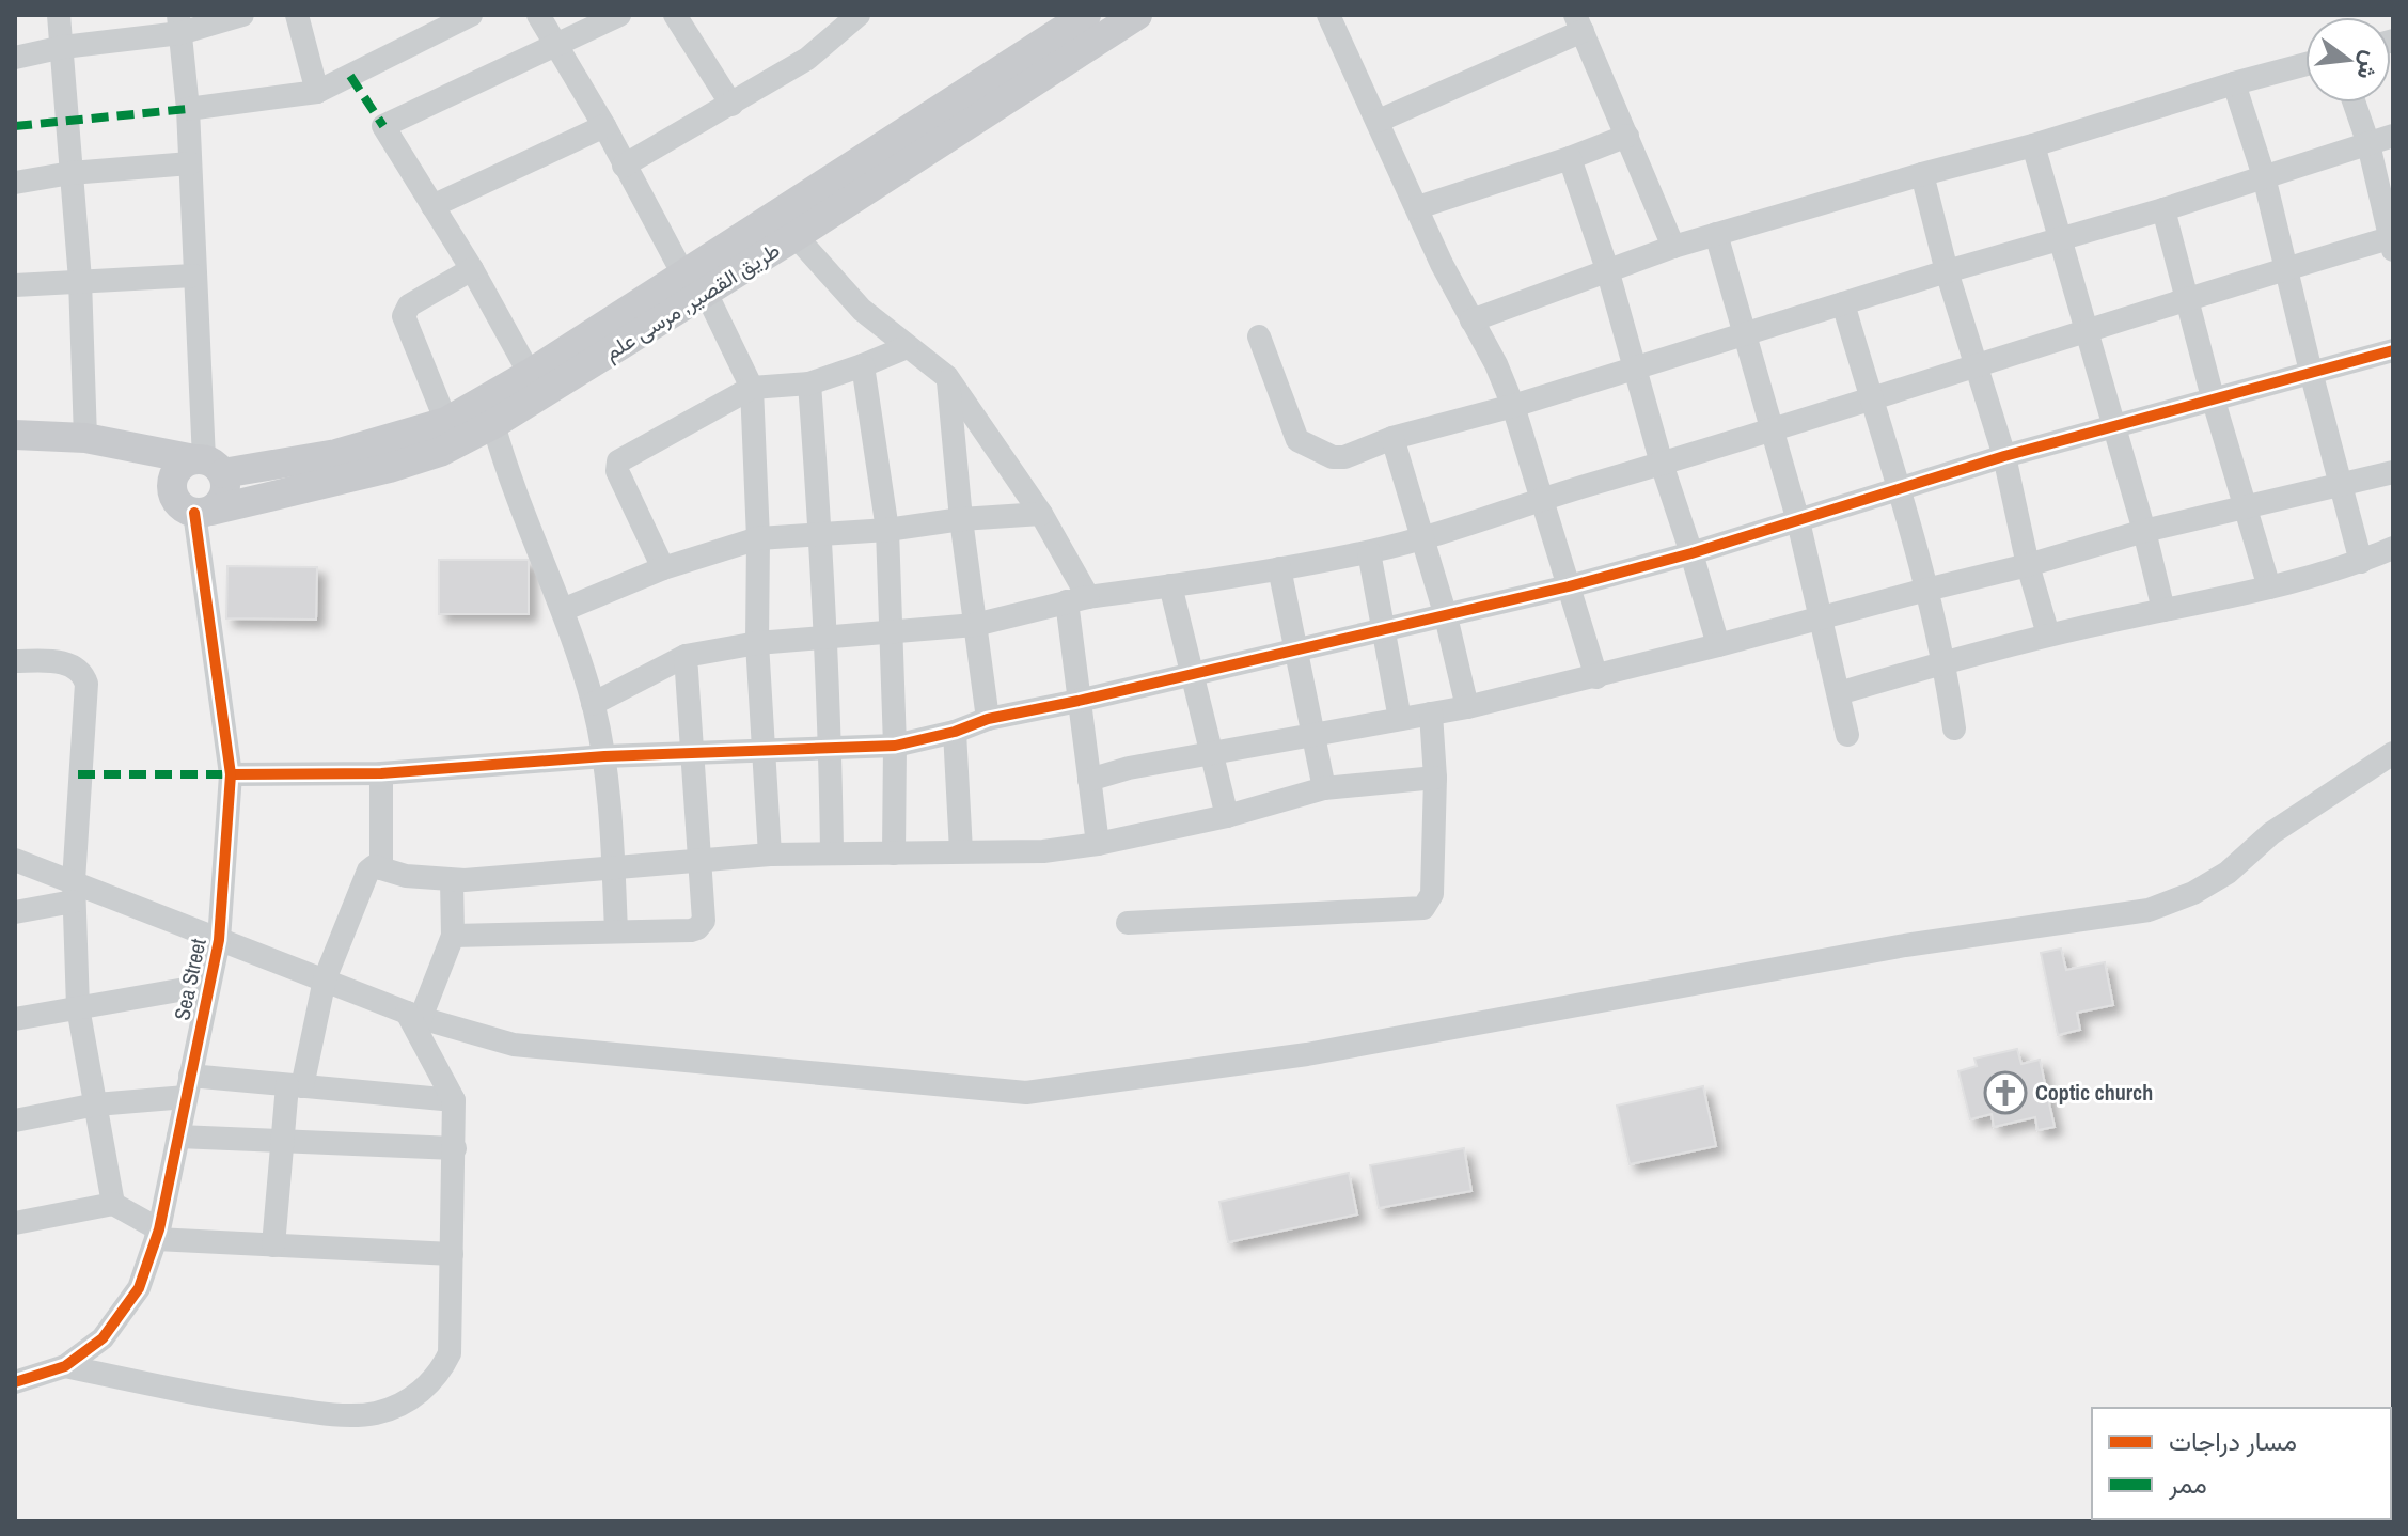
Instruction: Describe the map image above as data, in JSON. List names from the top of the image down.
{
  "streets": {
    "main road": ["طريق القصير, مرسى علم"],
    "street": ["Sea Street"]
  },
  "crossings": [
    ["طريق القصير, مرسى علم", "Sea Street"]
  ],
  "places": {
    "church": ["Coptic church"]
  },
  "legend": ["مسار دراجات", "ممر"],
  "north": "right"
}
